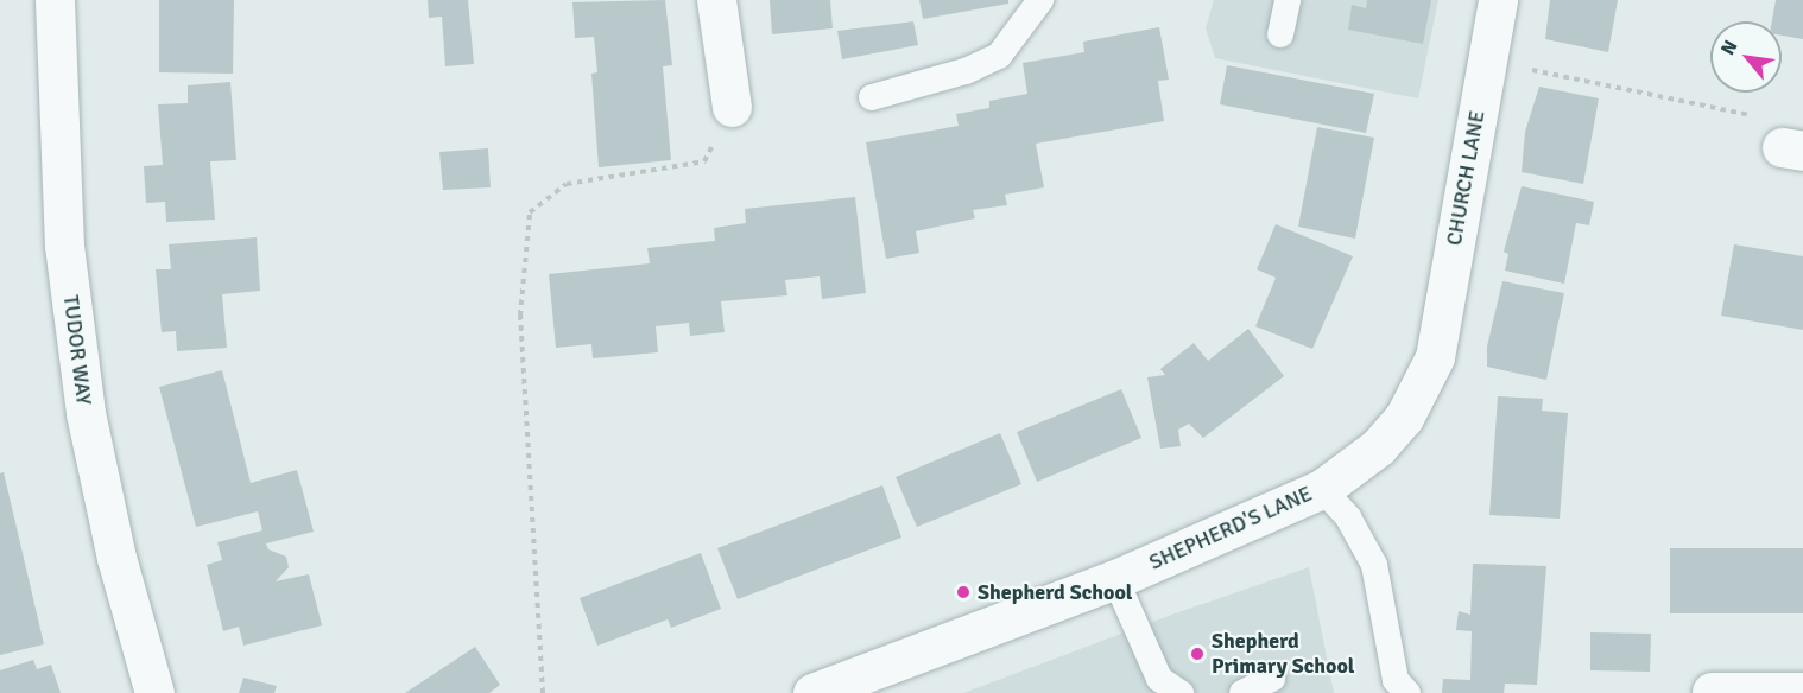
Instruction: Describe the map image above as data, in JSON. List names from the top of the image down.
{
  "streets": {
    "street": ["CHURCH LANE", "TUDOR WAY", "SHEPHERD'S LANE"]
  },
  "crossings": [
    ["CHURCH LANE", "SHEPHERD'S LANE"]
  ],
  "places": ["Shepherd School", "Shepherd Primary School"],
  "north": "top left"
}
